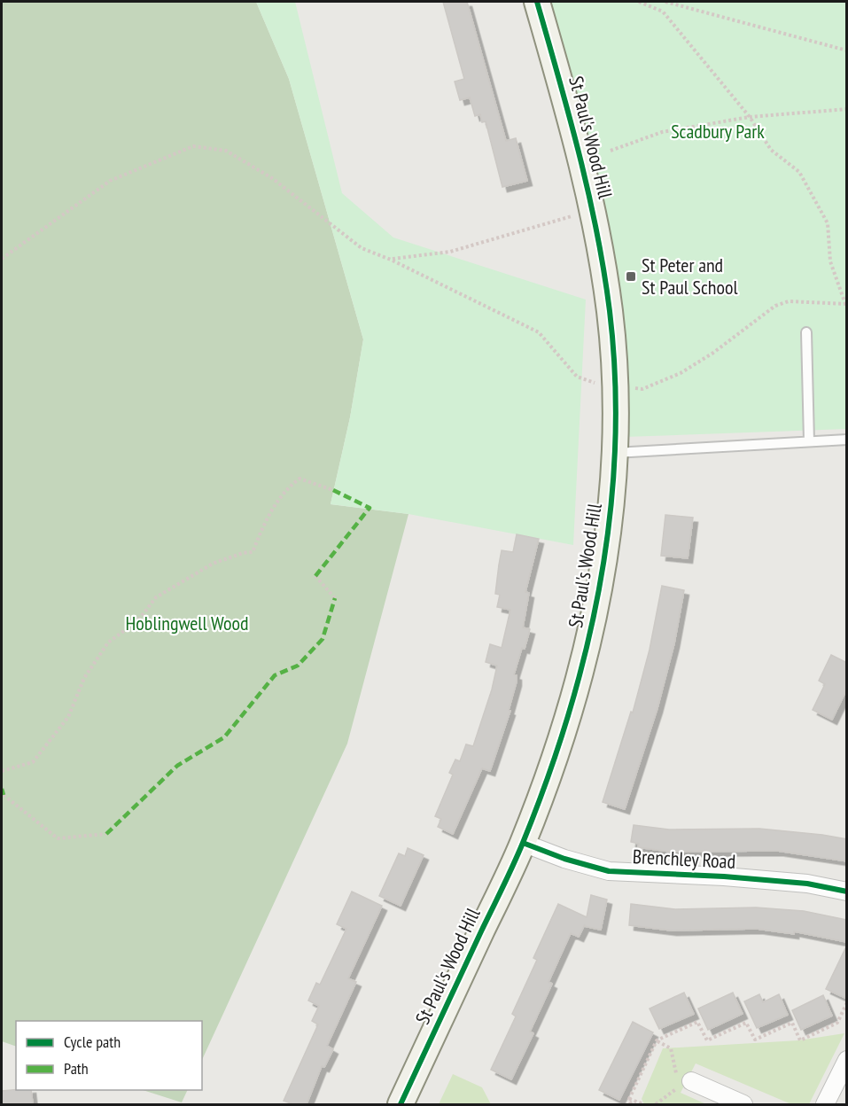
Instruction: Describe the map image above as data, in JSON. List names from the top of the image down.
{
  "streets": {
    "street": ["St Paul's Wood Hill", "Brenchley Road"]
  },
  "crossings": [
    ["St Paul's Wood Hill", "Brenchley Road"]
  ],
  "parks": ["Scadbury Park", "Hoblingwell Wood"],
  "places": {
    "transit": ["St Peter and St Paul School"]
  },
  "legend": ["Cycle path", "Path"]
}
